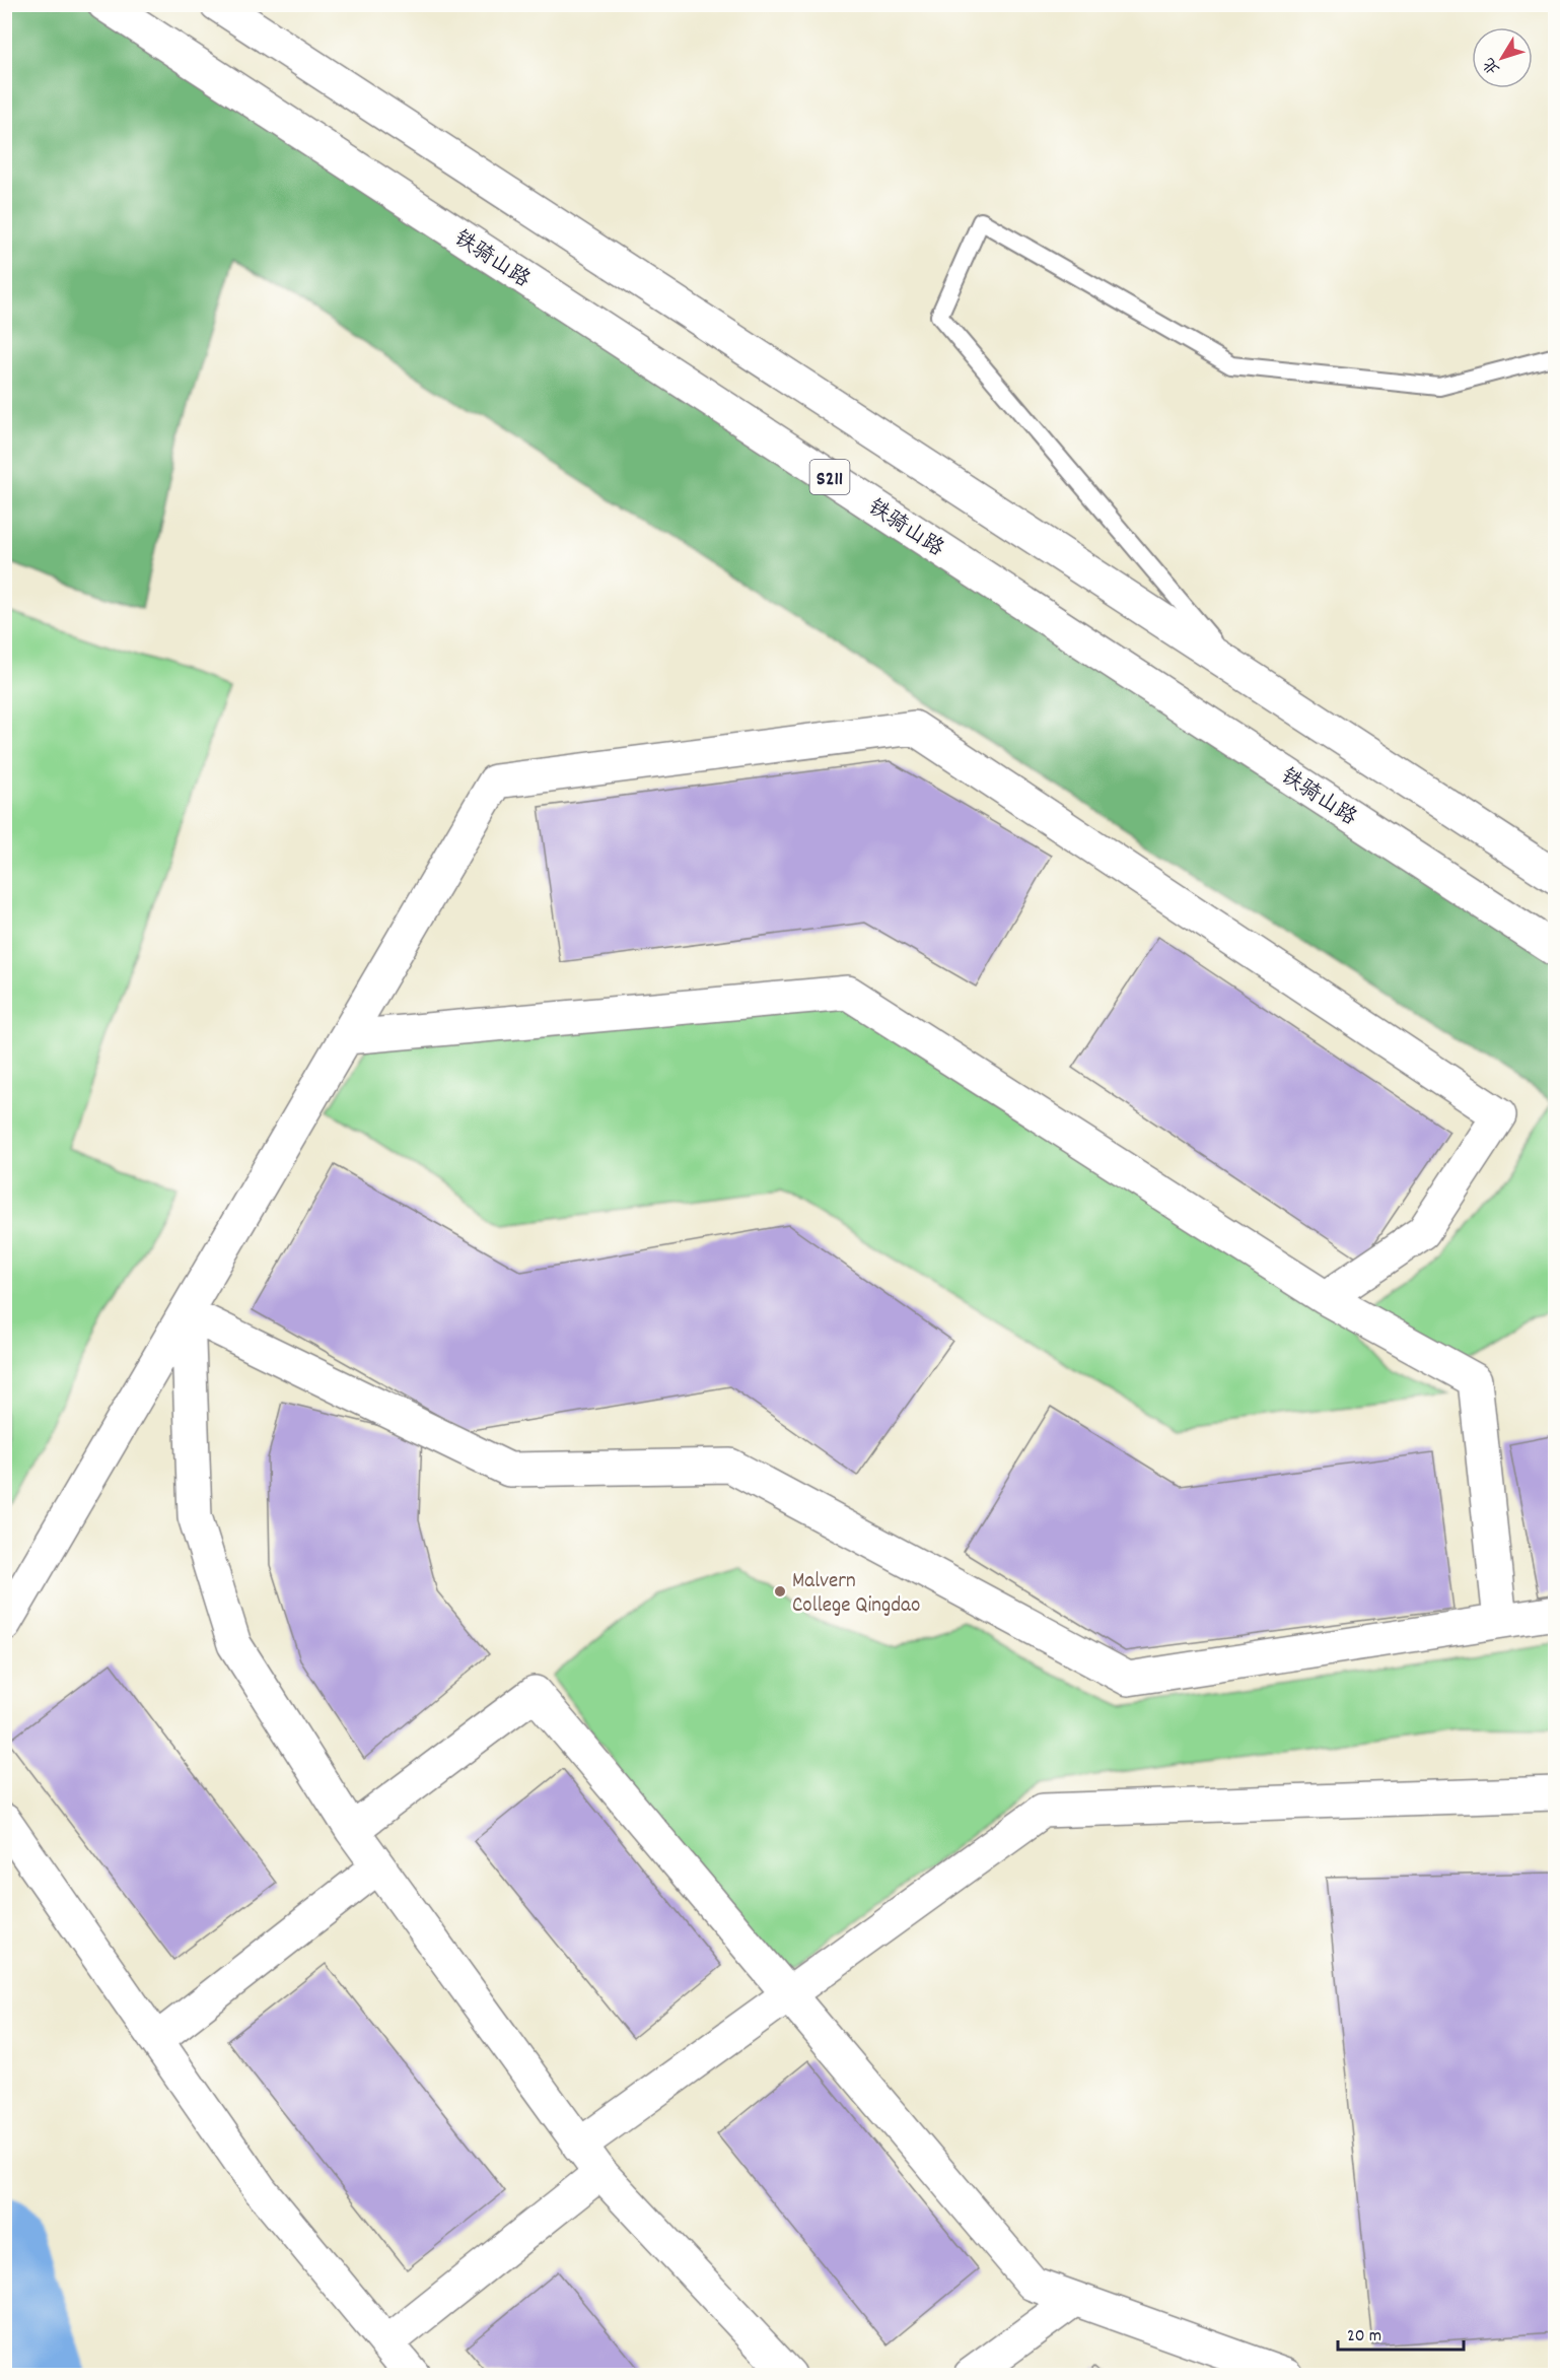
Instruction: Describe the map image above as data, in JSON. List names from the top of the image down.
{
  "streets": {
    "street": ["铁骑山路", "S211"]
  },
  "places": ["Malvern College Qingdao"],
  "scale_bar": "20 m",
  "north": "bottom left"
}
